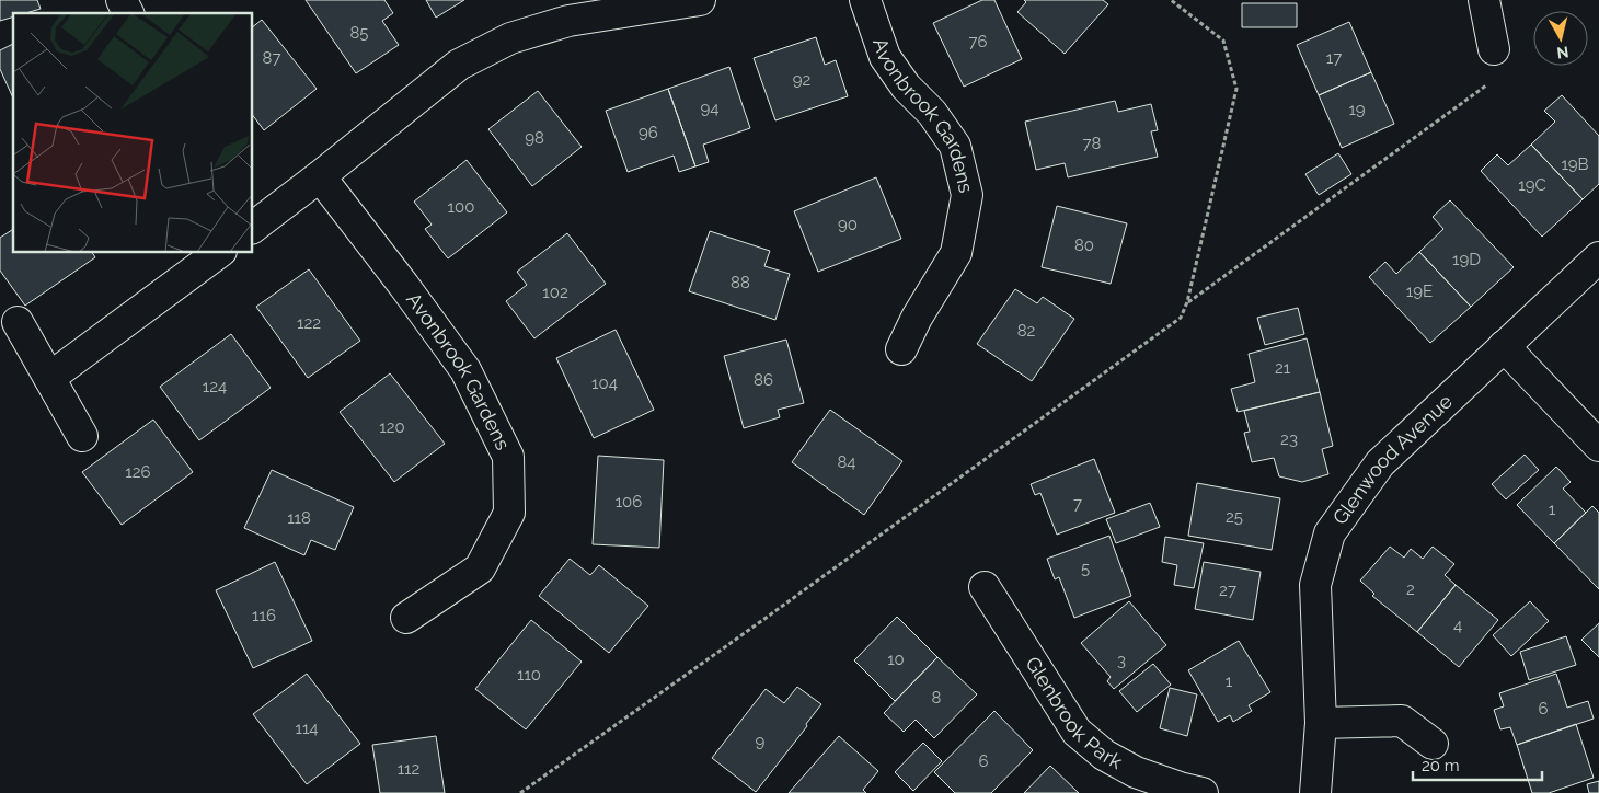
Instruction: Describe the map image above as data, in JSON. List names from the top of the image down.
{
  "streets": {
    "street": ["Avonbrook Gardens", "Glenwood Avenue", "Glenbrook Park"]
  },
  "house_numbers": [
    "85",
    "76",
    "87",
    "17",
    "92",
    "94",
    "19",
    "96",
    "98",
    "78",
    "19B",
    "19C",
    "100",
    "90",
    "80",
    "19D",
    "88",
    "19E",
    "102",
    "122",
    "82",
    "21",
    "86",
    "104",
    "124",
    "120",
    "23",
    "84",
    "126",
    "106",
    "7",
    "1",
    "25",
    "118",
    "5",
    "2",
    "27",
    "116",
    "4",
    "10",
    "3",
    "110",
    "1",
    "8",
    "6",
    "114",
    "9",
    "6",
    "112"
  ],
  "scale_bar": "20 m",
  "north": "bottom"
}
